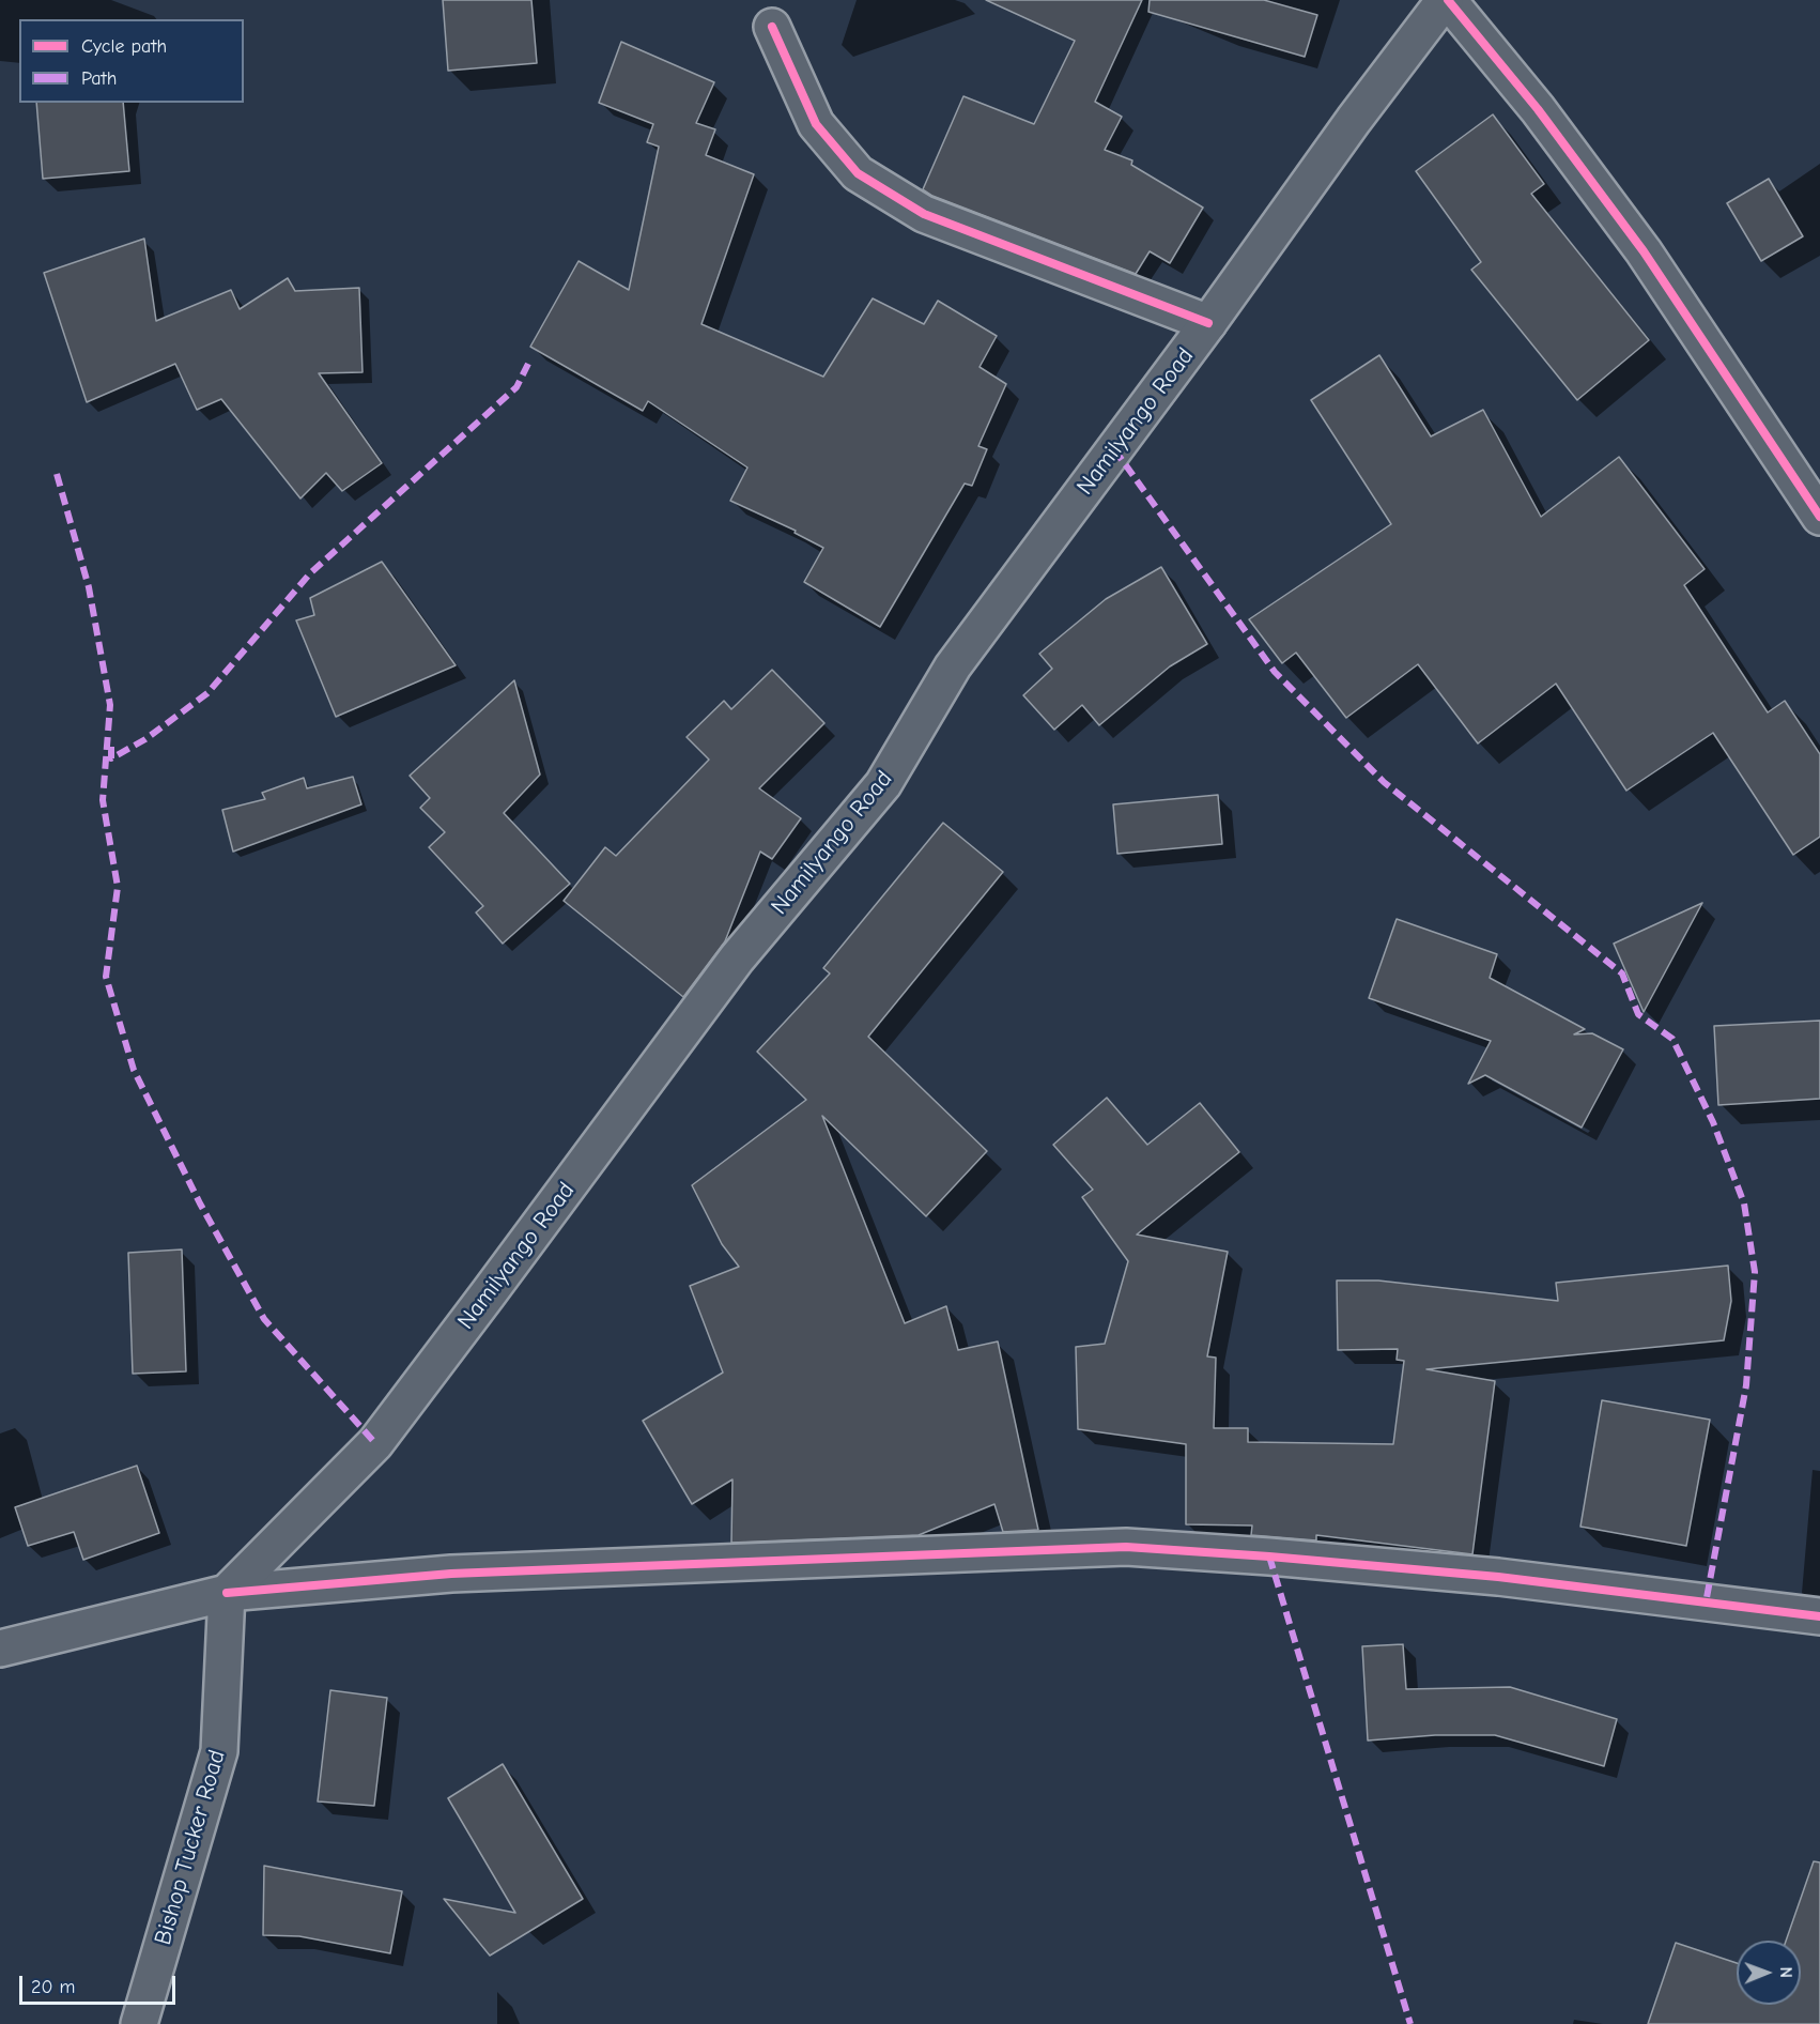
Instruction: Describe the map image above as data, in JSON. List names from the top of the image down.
{
  "streets": {
    "street": ["Namilyango Road", "Bishop Tucker Road"]
  },
  "crossings": [
    ["Namilyango Road", "Bishop Tucker Road"]
  ],
  "legend": ["Cycle path", "Path"],
  "scale_bar": "20 m",
  "north": "right"
}
